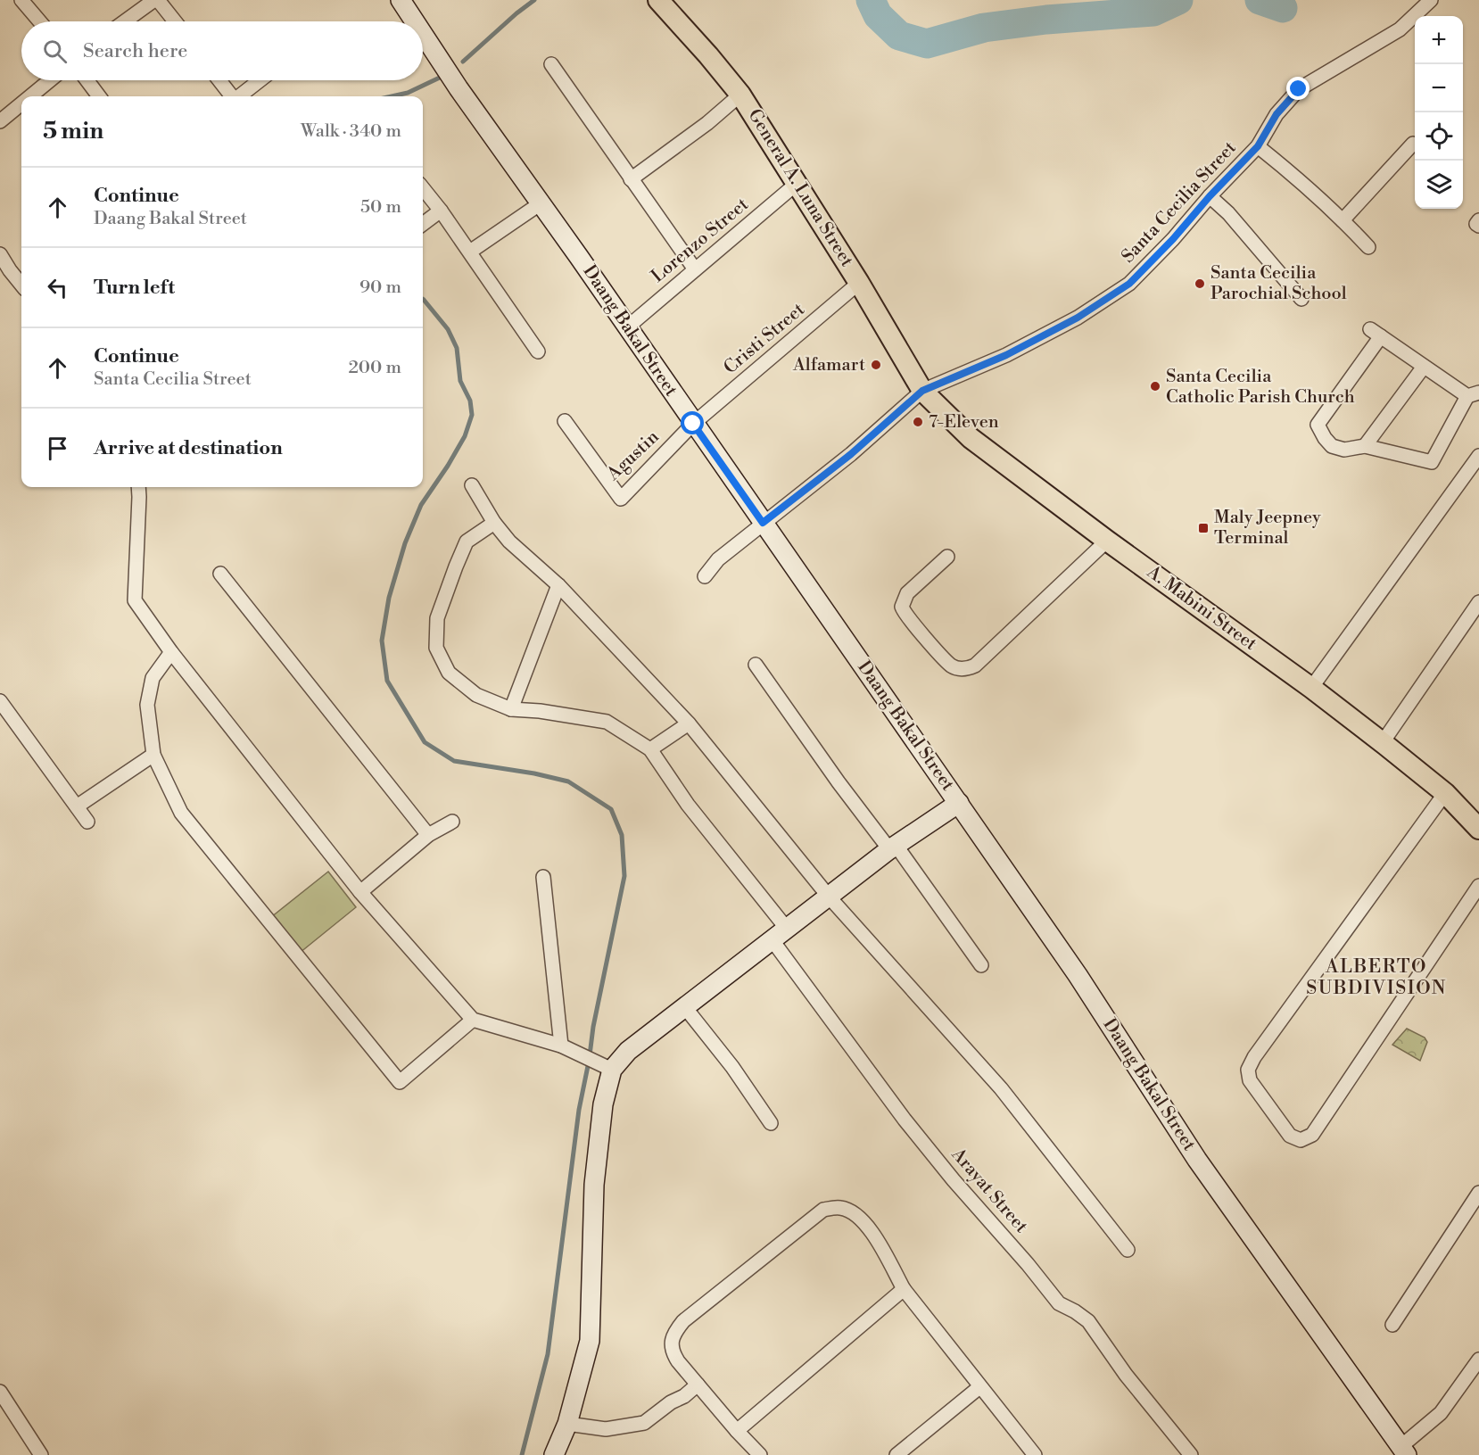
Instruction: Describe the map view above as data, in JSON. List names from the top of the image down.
{
  "streets": {
    "main road": ["General A. Luna Street", "A. Mabini Street"],
    "street": [
      "Santa Cecilia Street",
      "Lorenzo Street",
      "Daang Bakal Street",
      "Cristi Street",
      "Agustin",
      "Arayat Street"
    ]
  },
  "crossings": [
    ["General A. Luna Street", "Santa Cecilia Street"],
    ["General A. Luna Street", "Lorenzo Street"],
    ["General A. Luna Street", "Cristi Street"],
    ["General A. Luna Street", "A. Mabini Street"],
    ["Santa Cecilia Street", "Daang Bakal Street"],
    ["Santa Cecilia Street", "A. Mabini Street"],
    ["Lorenzo Street", "Daang Bakal Street"],
    ["Daang Bakal Street", "Cristi Street"],
    ["Daang Bakal Street", "Agustin"],
    ["Cristi Street", "Agustin"]
  ],
  "districts": ["ALBERTO SUBDIVISION"],
  "places": {
    "other": [
      "Santa Cecilia Parochial School",
      "Alfamart",
      "Santa Cecilia Catholic Parish Church",
      "7-Eleven"
    ],
    "transit": ["Maly Jeepney Terminal"]
  },
  "page": {
    "map_buttons": ["+", "−"],
    "search": "Search here",
    "heading": ["5 min", "Walk · 340 m"],
    "list": [
      ["Continue", "Daang Bakal Street", "50 m"],
      ["Turn left", "90 m"],
      ["Continue", "Santa Cecilia Street", "200 m"],
      "Arrive at destination"
    ]
  }
}
